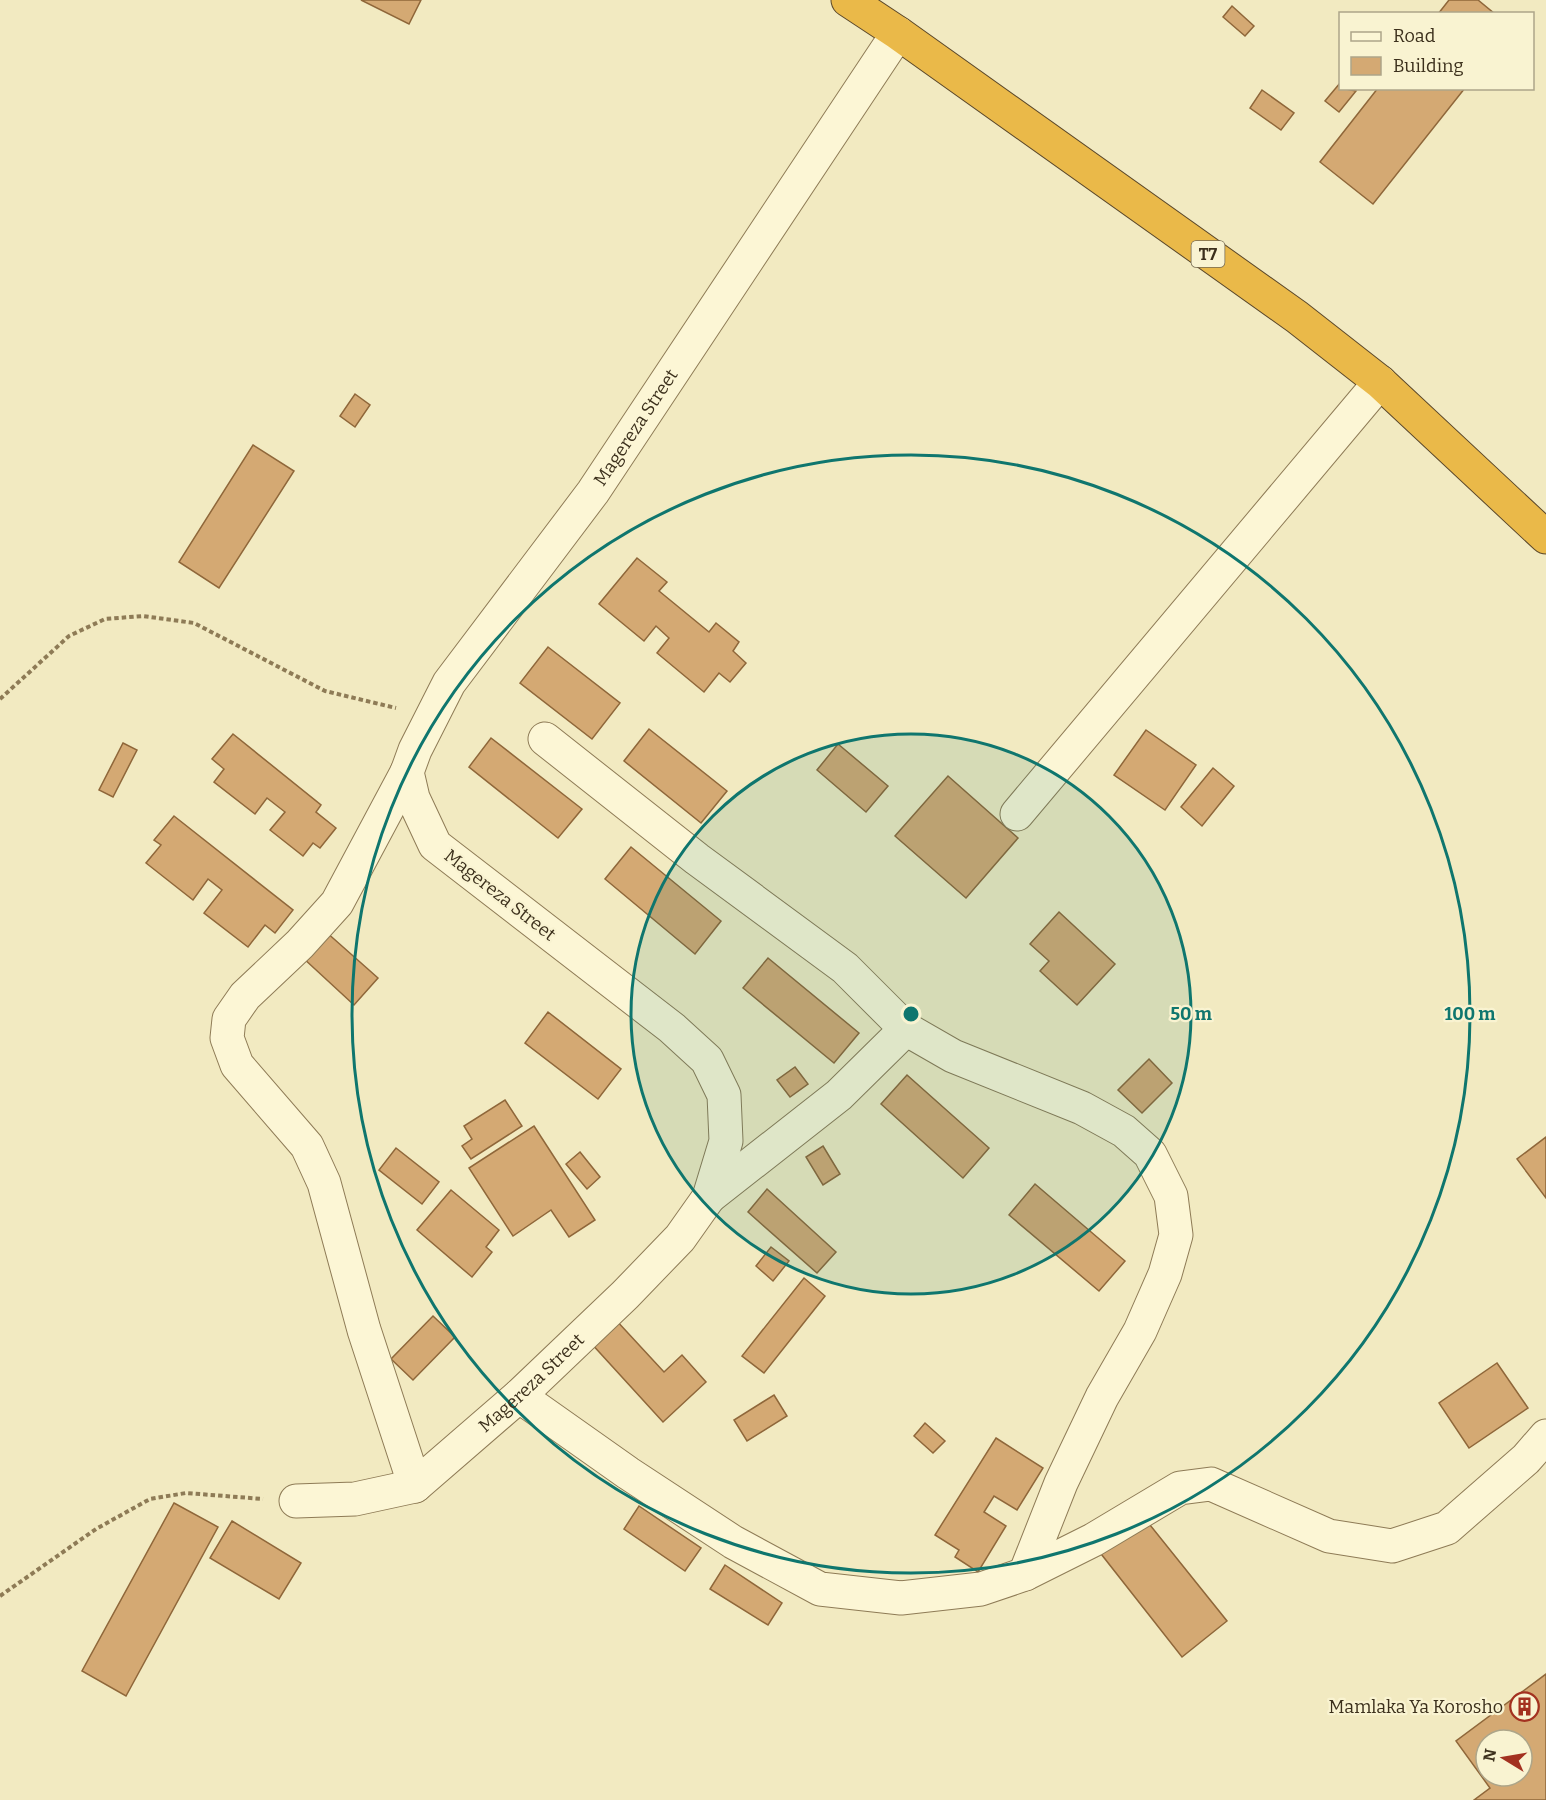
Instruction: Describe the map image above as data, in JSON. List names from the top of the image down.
{
  "streets": {
    "highway": ["T7"],
    "lane": ["Magereza Street"]
  },
  "crossings": [
    ["T7", "Magereza Street"]
  ],
  "places": {
    "building": ["Mamlaka Ya Korosho"]
  },
  "legend": ["Road", "Building"],
  "north": "left",
  "rings": ["50 m", "100 m"]
}
